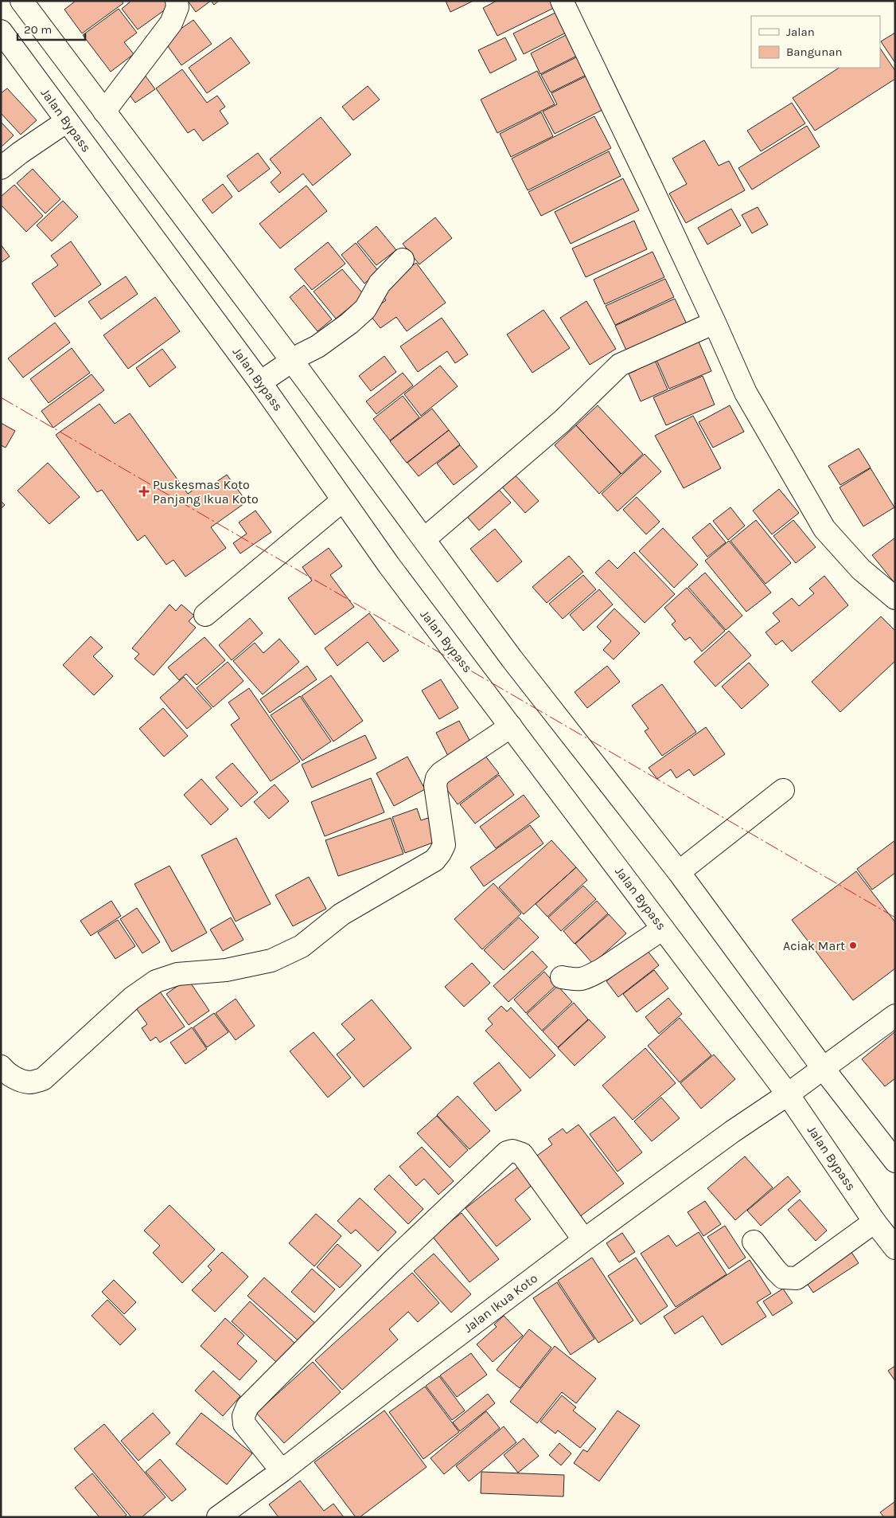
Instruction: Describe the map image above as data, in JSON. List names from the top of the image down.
{
  "streets": {
    "main road": ["Jalan Bypass", "Jalan Ikua Koto"]
  },
  "crossings": [
    ["Jalan Bypass", "Jalan Ikua Koto"]
  ],
  "places": {
    "health": ["Puskesmas Koto Panjang Ikua Koto"],
    "other": ["Aciak Mart"]
  },
  "legend": ["Jalan", "Bangunan"],
  "scale_bar": "20 m"
}
